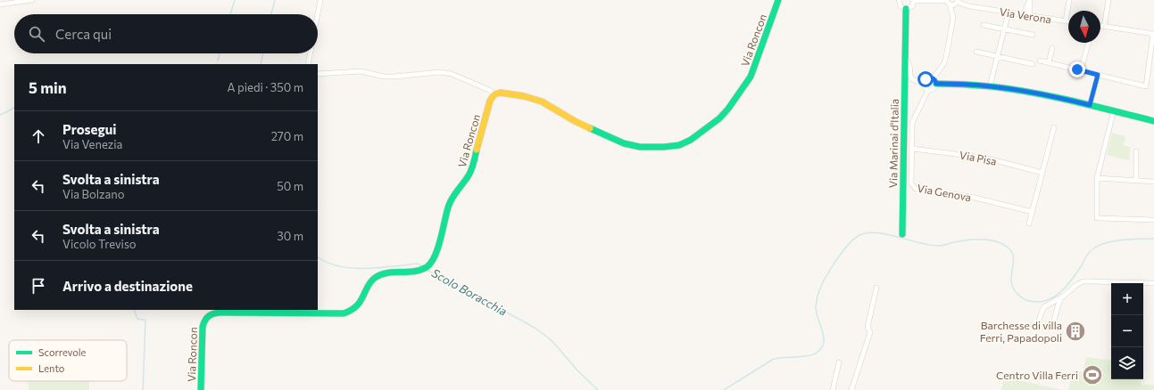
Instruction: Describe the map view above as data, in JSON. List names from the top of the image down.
{
  "streets": {
    "street": [
      "Via Verona",
      "Via Roncon",
      "Via Marinai d'Italia",
      "Via Pisa",
      "Via Genova"
    ]
  },
  "crossings": [
    ["Via Marinai d'Italia", "Via Genova"],
    ["Via Pisa", "Via Genova"]
  ],
  "water": ["Scolo Boracchia"],
  "places": {
    "building": ["Barchesse di villa Ferri, Papadopoli"],
    "sports": ["Centro Villa Ferri"]
  },
  "legend": ["Scorrevole", "Lento"],
  "north": "bottom",
  "page": {
    "search": "Cerca qui",
    "heading": ["5 min", "A piedi · 350 m"],
    "list": [
      ["Prosegui", "Via Venezia", "270 m"],
      ["Svolta a sinistra", "Via Bolzano", "50 m"],
      ["Svolta a sinistra", "Vicolo Treviso", "30 m"],
      "Arrivo a destinazione"
    ],
    "map_buttons": ["+", "−"]
  }
}
